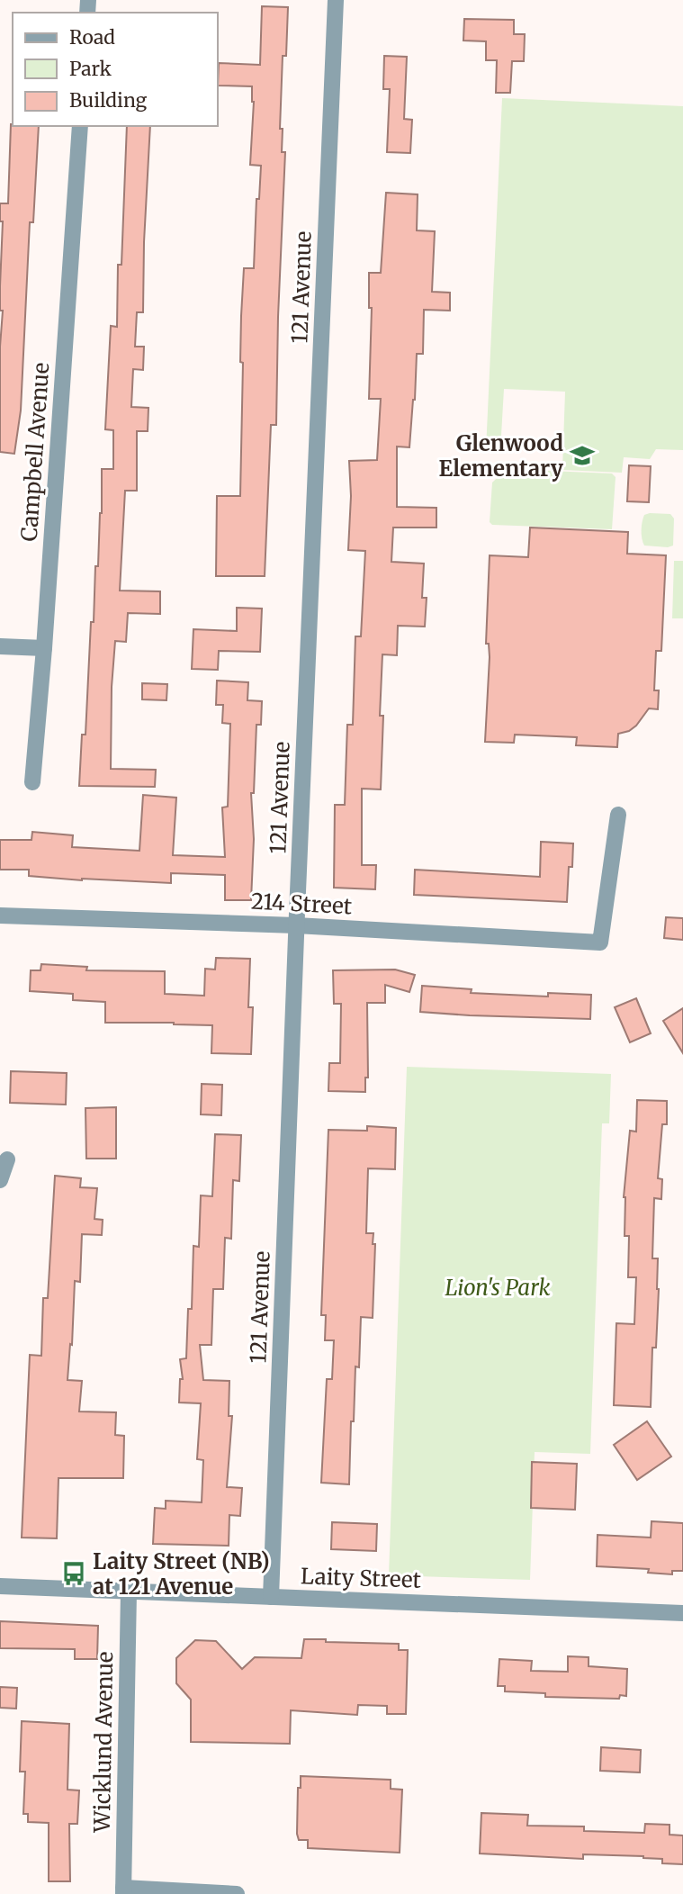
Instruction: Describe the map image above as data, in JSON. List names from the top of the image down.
{
  "streets": {
    "street": [
      "121 Avenue",
      "Campbell Avenue",
      "214 Street",
      "Laity Street",
      "Wicklund Avenue"
    ]
  },
  "crossings": [
    ["121 Avenue", "214 Street"],
    ["121 Avenue", "Laity Street"],
    ["Laity Street", "Wicklund Avenue"]
  ],
  "parks": ["Lion's Park"],
  "places": {
    "school or university": ["Glenwood Elementary"],
    "bus stop": ["Laity Street (NB) at 121 Avenue"]
  },
  "legend": ["Road", "Park", "Building"]
}
